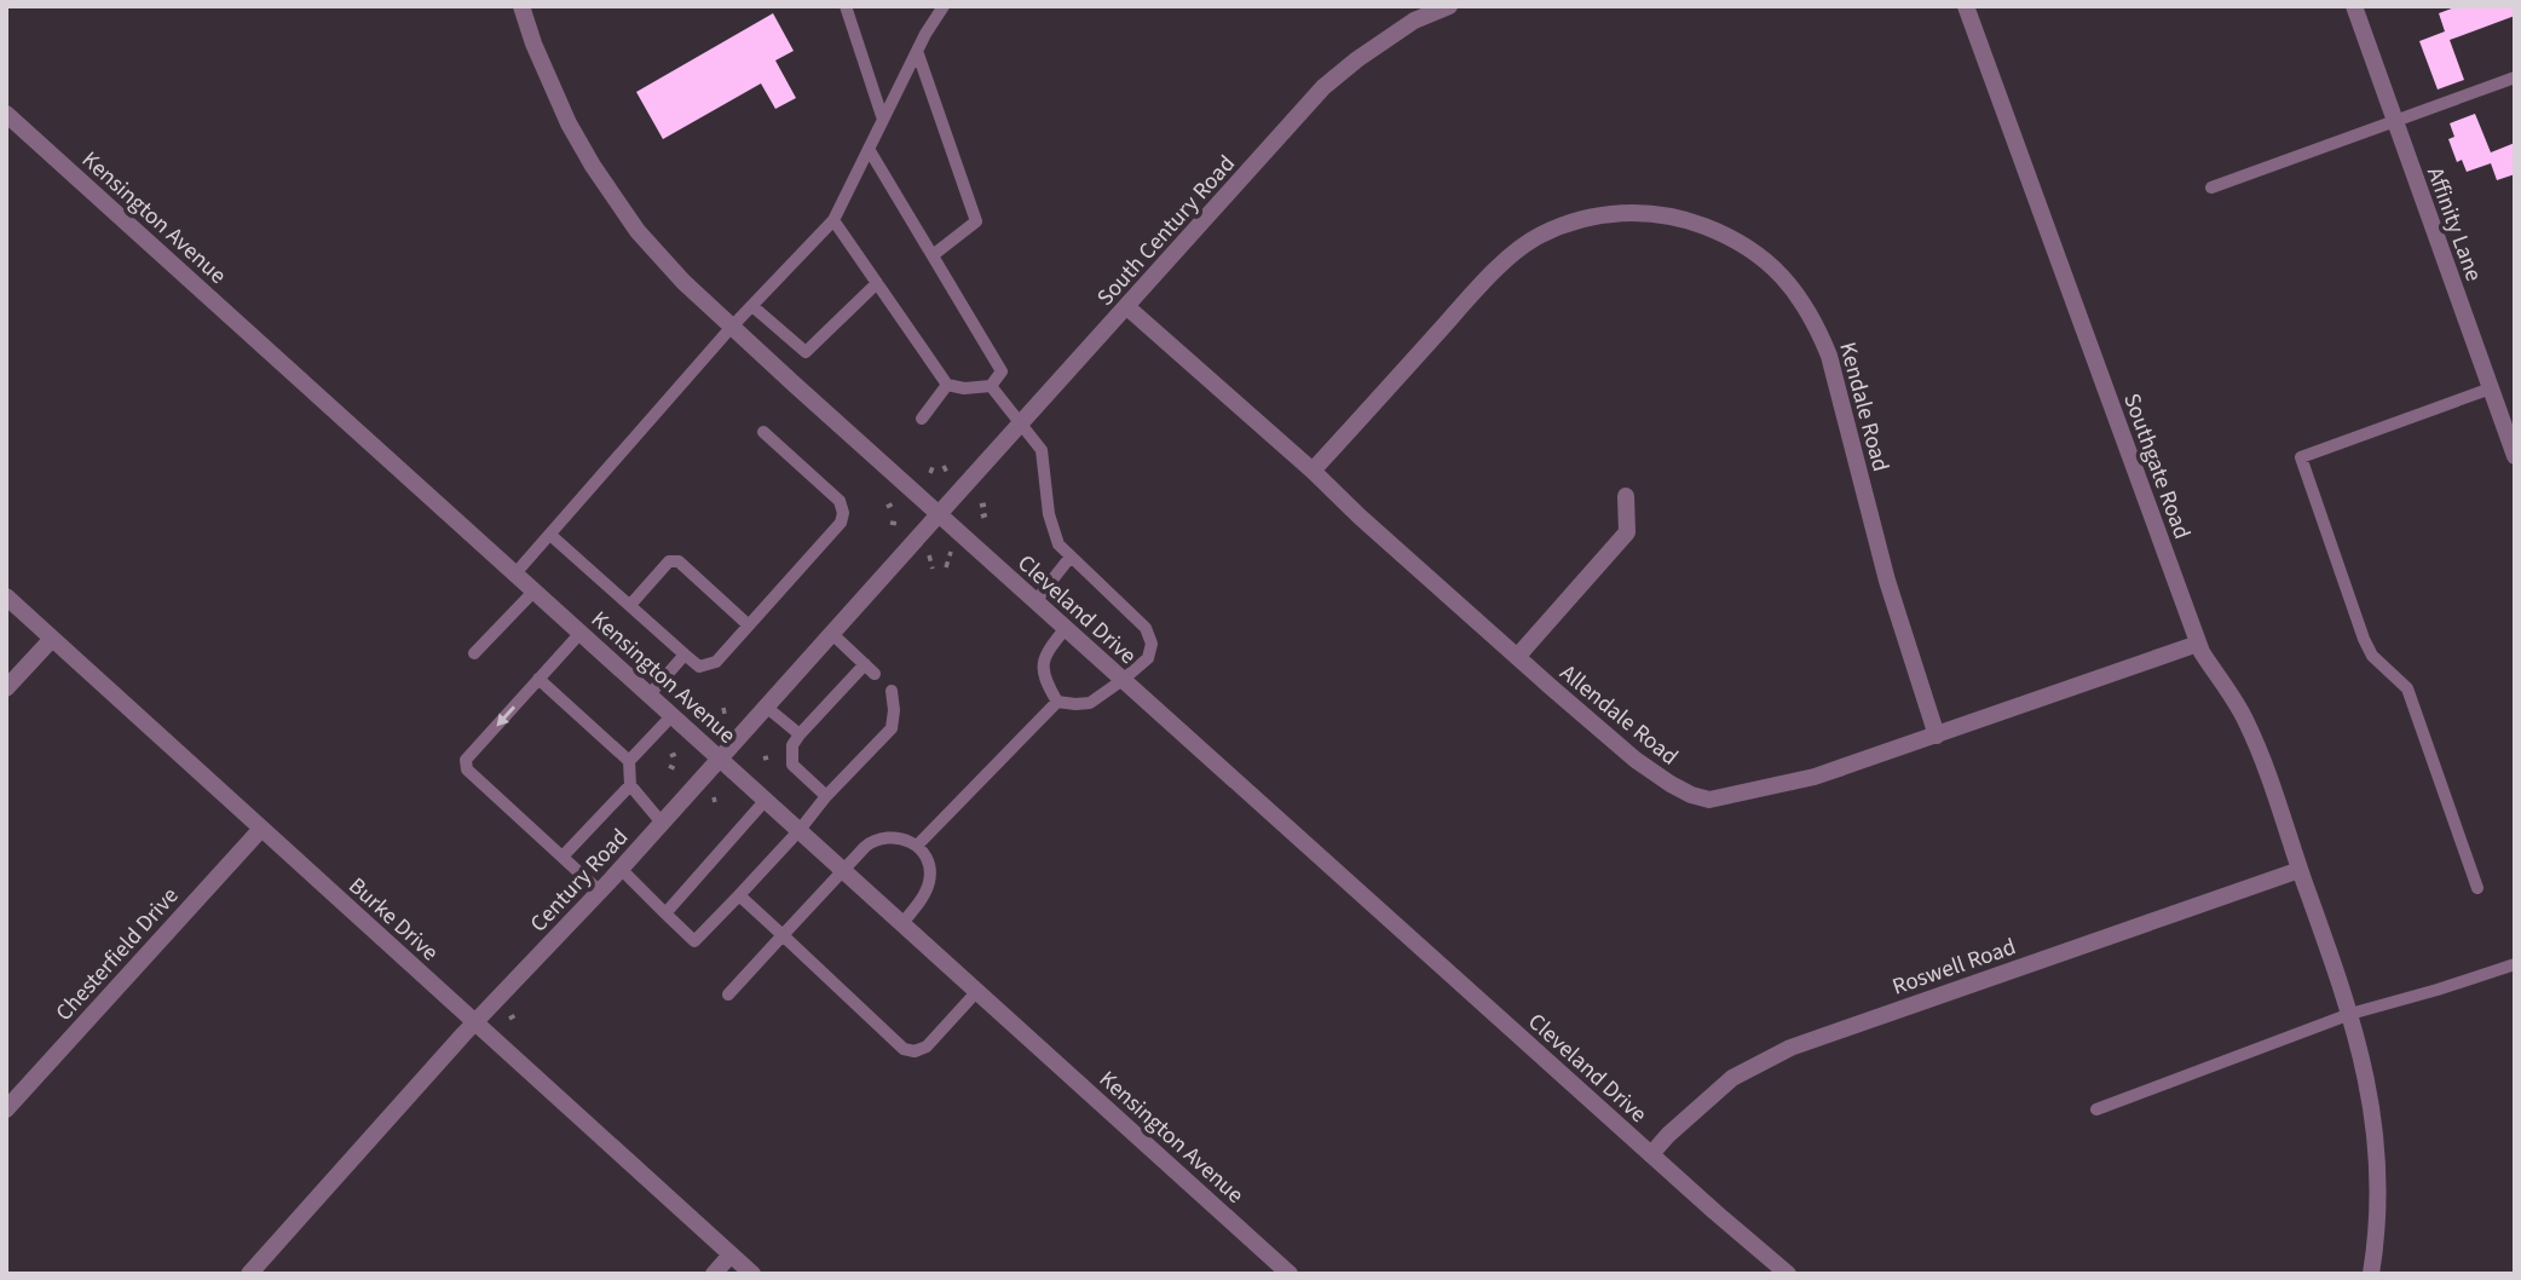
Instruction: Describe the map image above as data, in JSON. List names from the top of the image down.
{
  "streets": {
    "street": [
      "Kensington Avenue",
      "Affinity Lane",
      "South Century Road",
      "Kendale Road",
      "Southgate Road",
      "Cleveland Drive",
      "Allendale Road",
      "Century Road",
      "Burke Drive",
      "Chesterfield Drive",
      "Roswell Road"
    ]
  },
  "crossings": [
    ["Kensington Avenue", "Century Road"],
    ["South Century Road", "Cleveland Drive"],
    ["South Century Road", "Allendale Road"],
    ["South Century Road", "Century Road"],
    ["Kendale Road", "Allendale Road"],
    ["Southgate Road", "Allendale Road"],
    ["Southgate Road", "Roswell Road"],
    ["Cleveland Drive", "Century Road"],
    ["Cleveland Drive", "Roswell Road"],
    ["Century Road", "Burke Drive"],
    ["Burke Drive", "Chesterfield Drive"]
  ]
}
